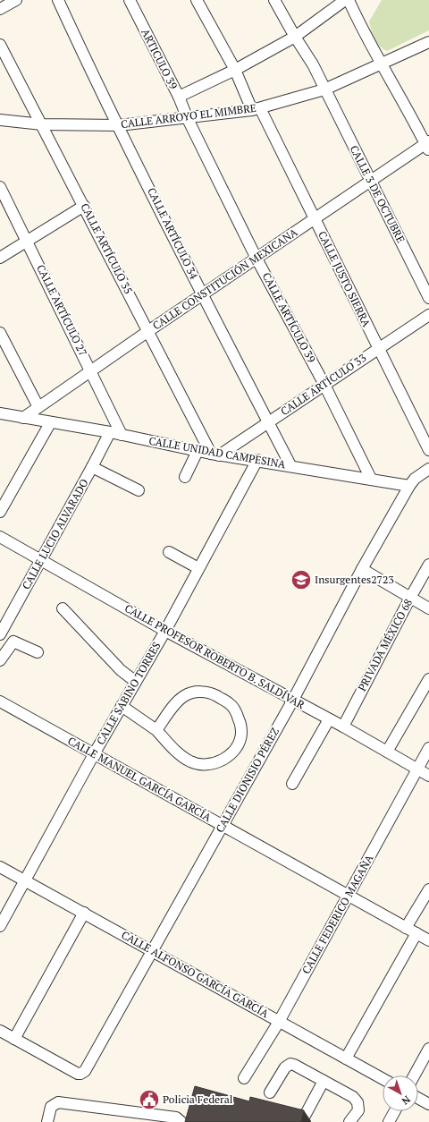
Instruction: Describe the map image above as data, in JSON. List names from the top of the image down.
{
  "streets": {
    "street": [
      "ARTICULO 39",
      "CALLE ARROYO EL MIMBRE",
      "CALLE 3 DE OCTUBRE",
      "CALLE ARTÍCULO 34",
      "CALLE ARTÍCULO 35",
      "CALLE CONSTITUCIÓN MEXICANA",
      "CALLE JUSTO SIERRA",
      "CALLE ARTÍCULO 27",
      "CALLE ARTÍCULO 39",
      "CALLE ARTÍCULO 33",
      "CALLE UNIDAD CAMPESINA",
      "CALLE LUCIO ALVARADO",
      "PRIVADA MÉXICO 68",
      "CALLE PROFESOR ROBERTO B. SALDÍVAR",
      "CALLE SABINO TORRES",
      "CALLE MANUEL GARCÍA GARCÍA",
      "CALLE DIONISIO PÉREZ",
      "CALLE FEDERICO MAGAÑA",
      "CALLE ALFONSO GARCÍA GARCÍA"
    ]
  },
  "crossings": [
    ["ARTICULO 39", "CALLE ARROYO EL MIMBRE"],
    ["ARTICULO 39", "CALLE ARTÍCULO 39"],
    ["CALLE ARROYO EL MIMBRE", "CALLE 3 DE OCTUBRE"],
    ["CALLE ARROYO EL MIMBRE", "CALLE ARTÍCULO 34"],
    ["CALLE ARROYO EL MIMBRE", "CALLE ARTÍCULO 35"],
    ["CALLE ARROYO EL MIMBRE", "CALLE JUSTO SIERRA"],
    ["CALLE ARROYO EL MIMBRE", "CALLE ARTÍCULO 39"],
    ["CALLE 3 DE OCTUBRE", "CALLE CONSTITUCIÓN MEXICANA"],
    ["CALLE ARTÍCULO 34", "CALLE CONSTITUCIÓN MEXICANA"],
    ["CALLE ARTÍCULO 34", "CALLE ARTÍCULO 33"],
    ["CALLE ARTÍCULO 34", "CALLE UNIDAD CAMPESINA"],
    ["CALLE ARTÍCULO 35", "CALLE CONSTITUCIÓN MEXICANA"],
    ["CALLE ARTÍCULO 35", "CALLE ARTÍCULO 33"],
    ["CALLE ARTÍCULO 35", "CALLE UNIDAD CAMPESINA"],
    ["CALLE CONSTITUCIÓN MEXICANA", "CALLE JUSTO SIERRA"],
    ["CALLE CONSTITUCIÓN MEXICANA", "CALLE ARTÍCULO 27"],
    ["CALLE CONSTITUCIÓN MEXICANA", "CALLE ARTÍCULO 39"],
    ["CALLE CONSTITUCIÓN MEXICANA", "CALLE UNIDAD CAMPESINA"],
    ["CALLE JUSTO SIERRA", "CALLE ARTÍCULO 33"],
    ["CALLE ARTÍCULO 27", "CALLE UNIDAD CAMPESINA"],
    ["CALLE ARTÍCULO 39", "CALLE ARTÍCULO 33"],
    ["CALLE ARTÍCULO 39", "CALLE UNIDAD CAMPESINA"],
    ["CALLE ARTÍCULO 33", "CALLE UNIDAD CAMPESINA"],
    ["CALLE UNIDAD CAMPESINA", "CALLE LUCIO ALVARADO"],
    ["CALLE UNIDAD CAMPESINA", "CALLE SABINO TORRES"],
    ["CALLE UNIDAD CAMPESINA", "CALLE DIONISIO PÉREZ"],
    ["CALLE LUCIO ALVARADO", "CALLE PROFESOR ROBERTO B. SALDÍVAR"],
    ["PRIVADA MÉXICO 68", "CALLE PROFESOR ROBERTO B. SALDÍVAR"],
    ["CALLE PROFESOR ROBERTO B. SALDÍVAR", "CALLE SABINO TORRES"],
    ["CALLE PROFESOR ROBERTO B. SALDÍVAR", "CALLE DIONISIO PÉREZ"],
    ["CALLE PROFESOR ROBERTO B. SALDÍVAR", "CALLE FEDERICO MAGAÑA"],
    ["CALLE SABINO TORRES", "CALLE MANUEL GARCÍA GARCÍA"],
    ["CALLE SABINO TORRES", "CALLE ALFONSO GARCÍA GARCÍA"],
    ["CALLE MANUEL GARCÍA GARCÍA", "CALLE DIONISIO PÉREZ"],
    ["CALLE MANUEL GARCÍA GARCÍA", "CALLE FEDERICO MAGAÑA"],
    ["CALLE DIONISIO PÉREZ", "CALLE ALFONSO GARCÍA GARCÍA"],
    ["CALLE FEDERICO MAGAÑA", "CALLE ALFONSO GARCÍA GARCÍA"]
  ],
  "places": {
    "school or university": ["Insurgentes2723"],
    "public building": ["Policia Federal"]
  },
  "north": "bottom right"
}
